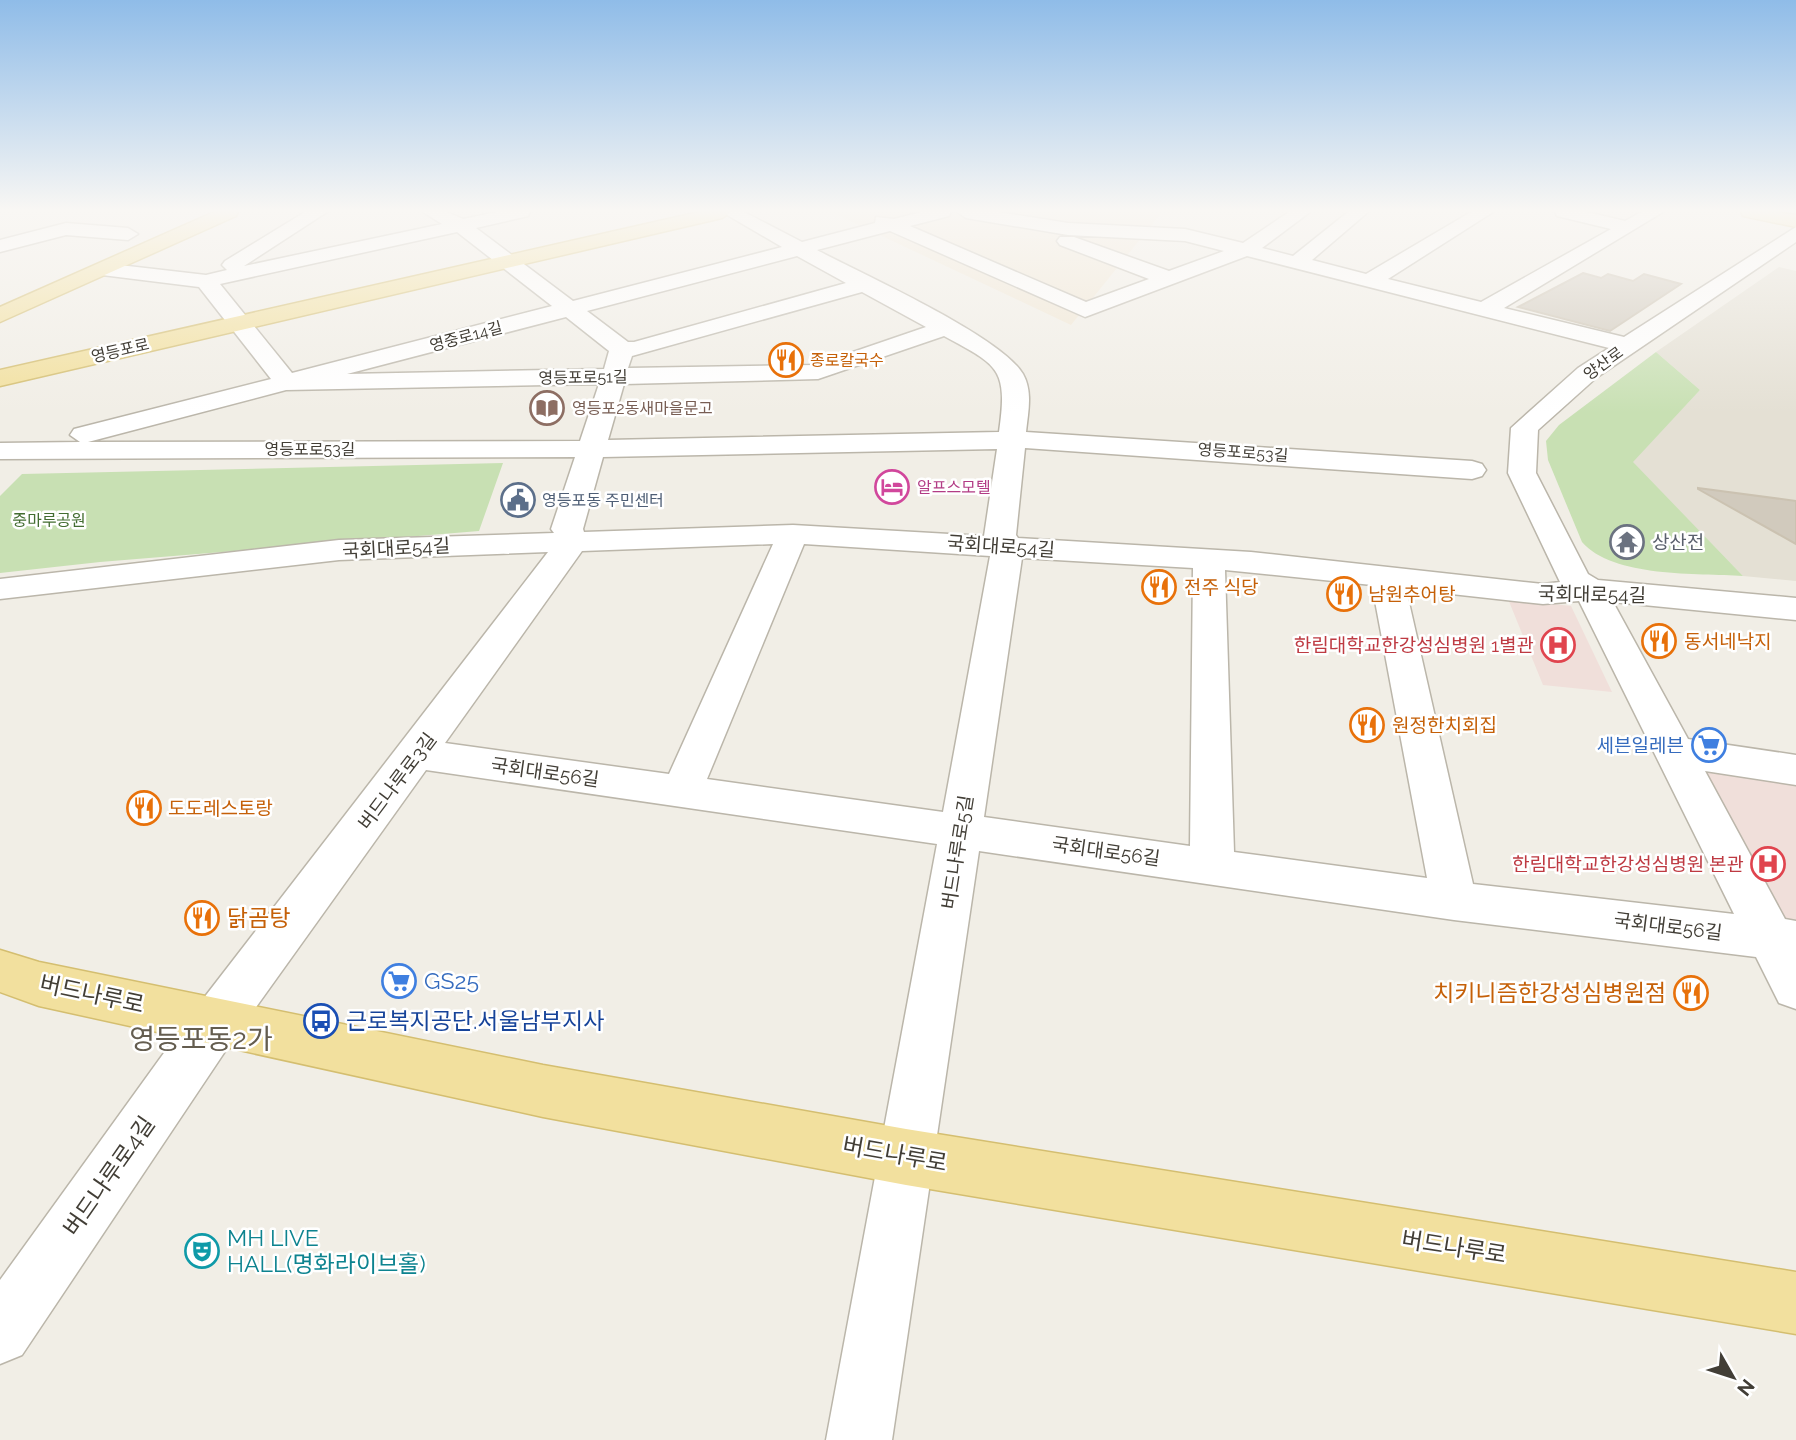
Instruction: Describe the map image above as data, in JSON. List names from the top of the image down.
{
  "streets": {
    "main road": ["영등포로", "버드나루로"],
    "street": [
      "영중로14길",
      "양산로",
      "영등포로51길",
      "영등포로53길",
      "국회대로54길",
      "국회대로56길",
      "버드나루로3길",
      "버드나루로5길",
      "버드나루로4길"
    ]
  },
  "crossings": [
    ["영중로14길", "영등포로51길"],
    ["영중로14길", "영등포로53길"],
    ["양산로", "국회대로54길"],
    ["국회대로54길", "버드나루로3길"],
    ["국회대로54길", "버드나루로5길"],
    ["국회대로56길", "버드나루로3길"],
    ["국회대로56길", "버드나루로5길"],
    ["버드나루로3길", "버드나루로"],
    ["버드나루로3길", "버드나루로4길"],
    ["버드나루로5길", "버드나루로"],
    ["버드나루로", "버드나루로4길"]
  ],
  "districts": ["영등포동2가"],
  "parks": ["중마루공원"],
  "places": {
    "restaurant": [
      "종로칼국수",
      "전주 식당",
      "남원추어탕",
      "동서네낙지",
      "원정한치회집",
      "도도레스토랑",
      "닭곰탕",
      "치키니즘한강성심병원점"
    ],
    "library": ["영등포2동새마을문고"],
    "hotel": ["알프스모텔"],
    "public building": ["영등포동 주민센터"],
    "temple": ["상산전"],
    "hospital": ["한림대학교한강성심병원 1별관", "한림대학교한강성심병원 본관"],
    "supermarket": ["세븐일레븐", "GS25"],
    "bus stop": ["근로복지공단.서울남부지사"],
    "theatre": ["MH LIVE HALL(명화라이브홀)"]
  },
  "north": "bottom right"
}
